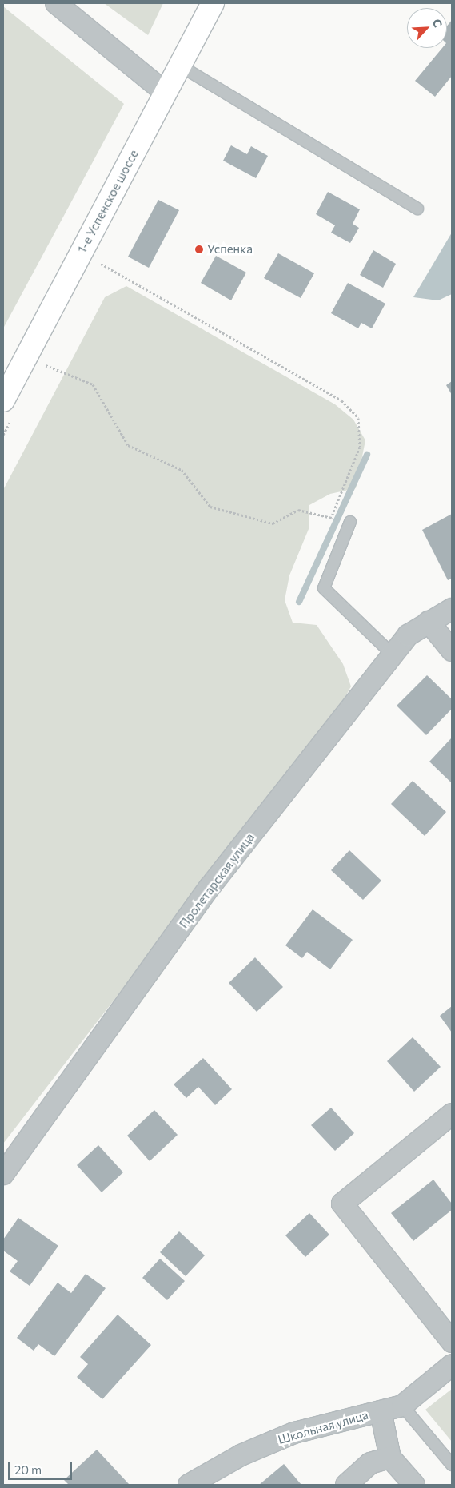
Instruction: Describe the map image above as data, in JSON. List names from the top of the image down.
{
  "streets": {
    "main road": ["1-е Успенское шоссе"],
    "street": ["Пролетарская улица", "Школьная улица"]
  },
  "places": ["Успенка"],
  "scale_bar": "20 m",
  "north": "top right"
}
